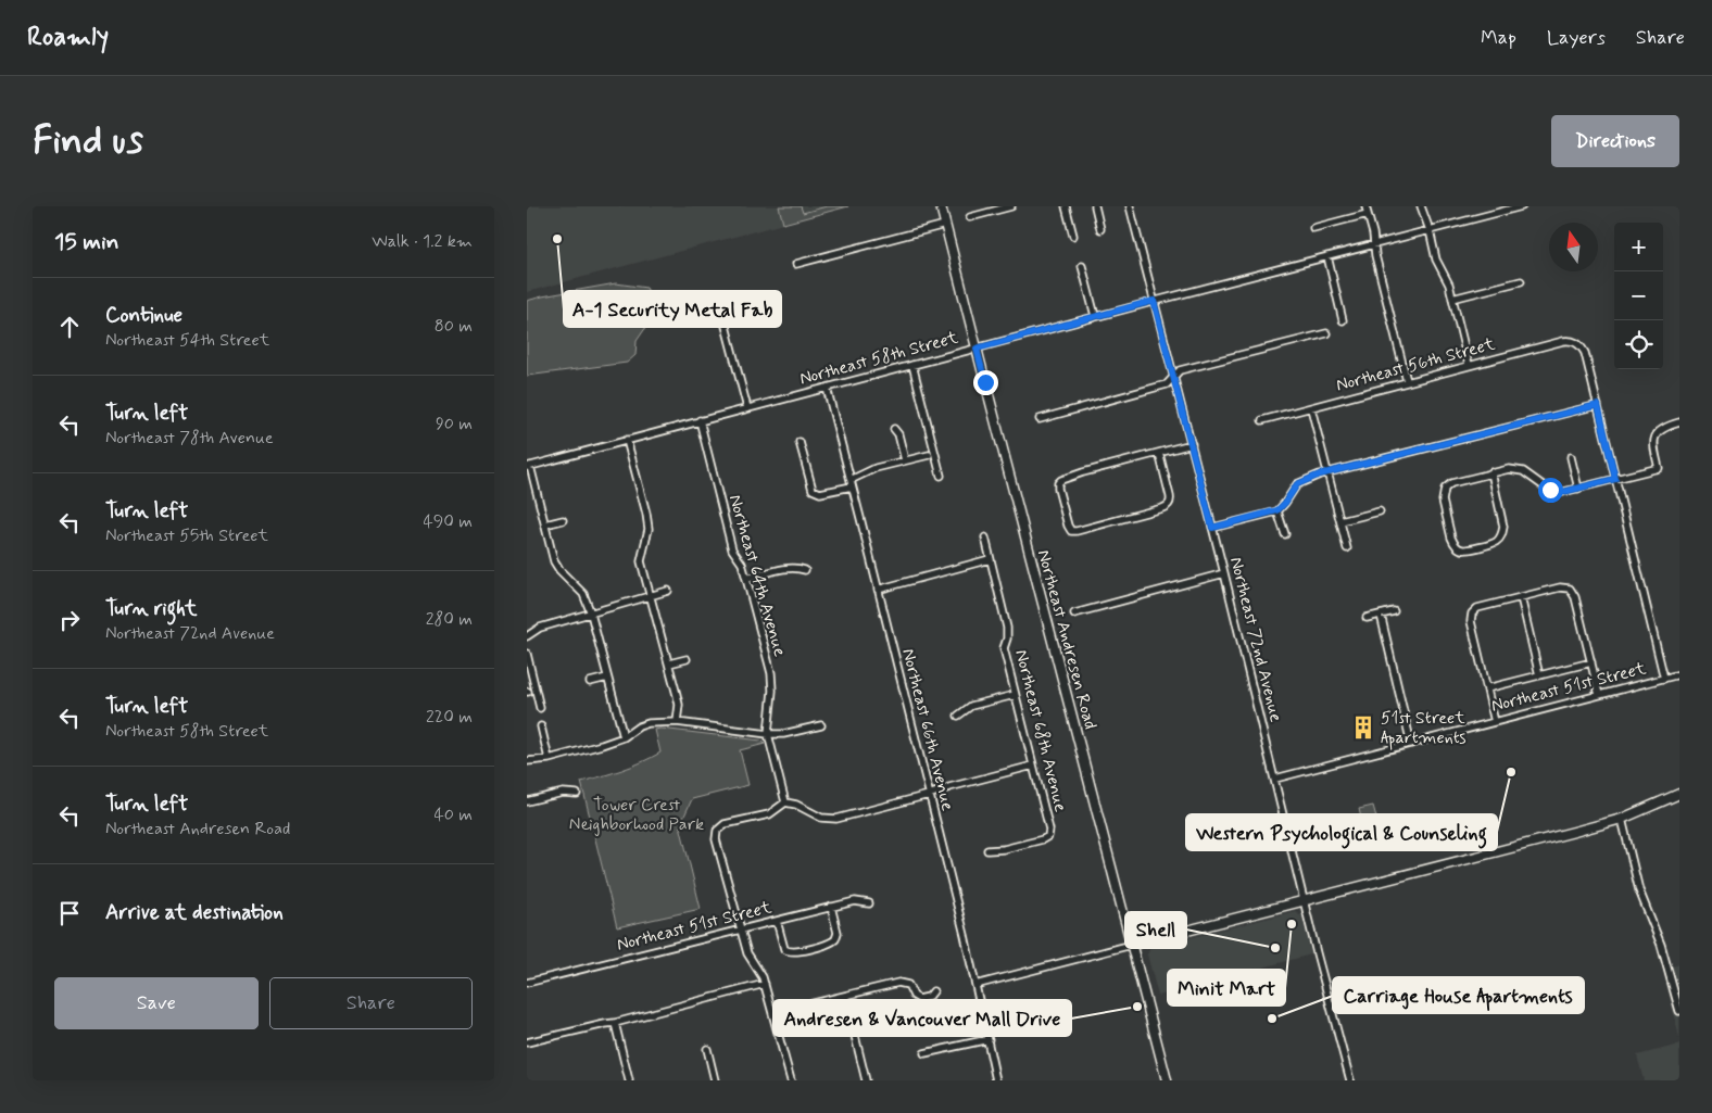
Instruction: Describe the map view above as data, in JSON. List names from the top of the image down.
{
  "streets": {
    "main road": ["Northeast Andresen Road"],
    "street": [
      "Northeast 58th Street",
      "Northeast 56th Street",
      "Northeast 64th Avenue",
      "Northeast 72nd Avenue",
      "Northeast 51st Street",
      "Northeast 66th Avenue",
      "Northeast 68th Avenue"
    ]
  },
  "crossings": [
    ["Northeast 58th Street", "Northeast 64th Avenue"],
    ["Northeast 58th Street", "Northeast Andresen Road"],
    ["Northeast 58th Street", "Northeast 72nd Avenue"],
    ["Northeast 58th Street", "Northeast 66th Avenue"],
    ["Northeast 72nd Avenue", "Northeast 51st Street"]
  ],
  "parks": ["Tower Crest Neighborhood Park"],
  "places": {
    "other": [
      "A-1 Security Metal Fab",
      "Western Psychological & Counseling",
      "Minit Mart",
      "Shell",
      "Andresen & Vancouver Mall Drive",
      "Carriage House Apartments"
    ],
    "building": ["51st Street Apartments"]
  },
  "north": "top",
  "page": {
    "header": "Roamly",
    "nav": ["Map", "Layers", "Share"],
    "buttons": [
      "Directions",
      ["Save", "Share"]
    ],
    "title": "Find us",
    "heading": ["15 min", "Walk · 1.2 km"],
    "map_buttons": ["+", "−"],
    "list": [
      ["Continue", "Northeast 54th Street", "80 m"],
      ["Turn left", "Northeast 78th Avenue", "90 m"],
      ["Turn left", "Northeast 55th Street", "490 m"],
      ["Turn right", "Northeast 72nd Avenue", "280 m"],
      ["Turn left", "Northeast 58th Street", "220 m"],
      ["Turn left", "Northeast Andresen Road", "40 m"],
      "Arrive at destination"
    ]
  }
}
